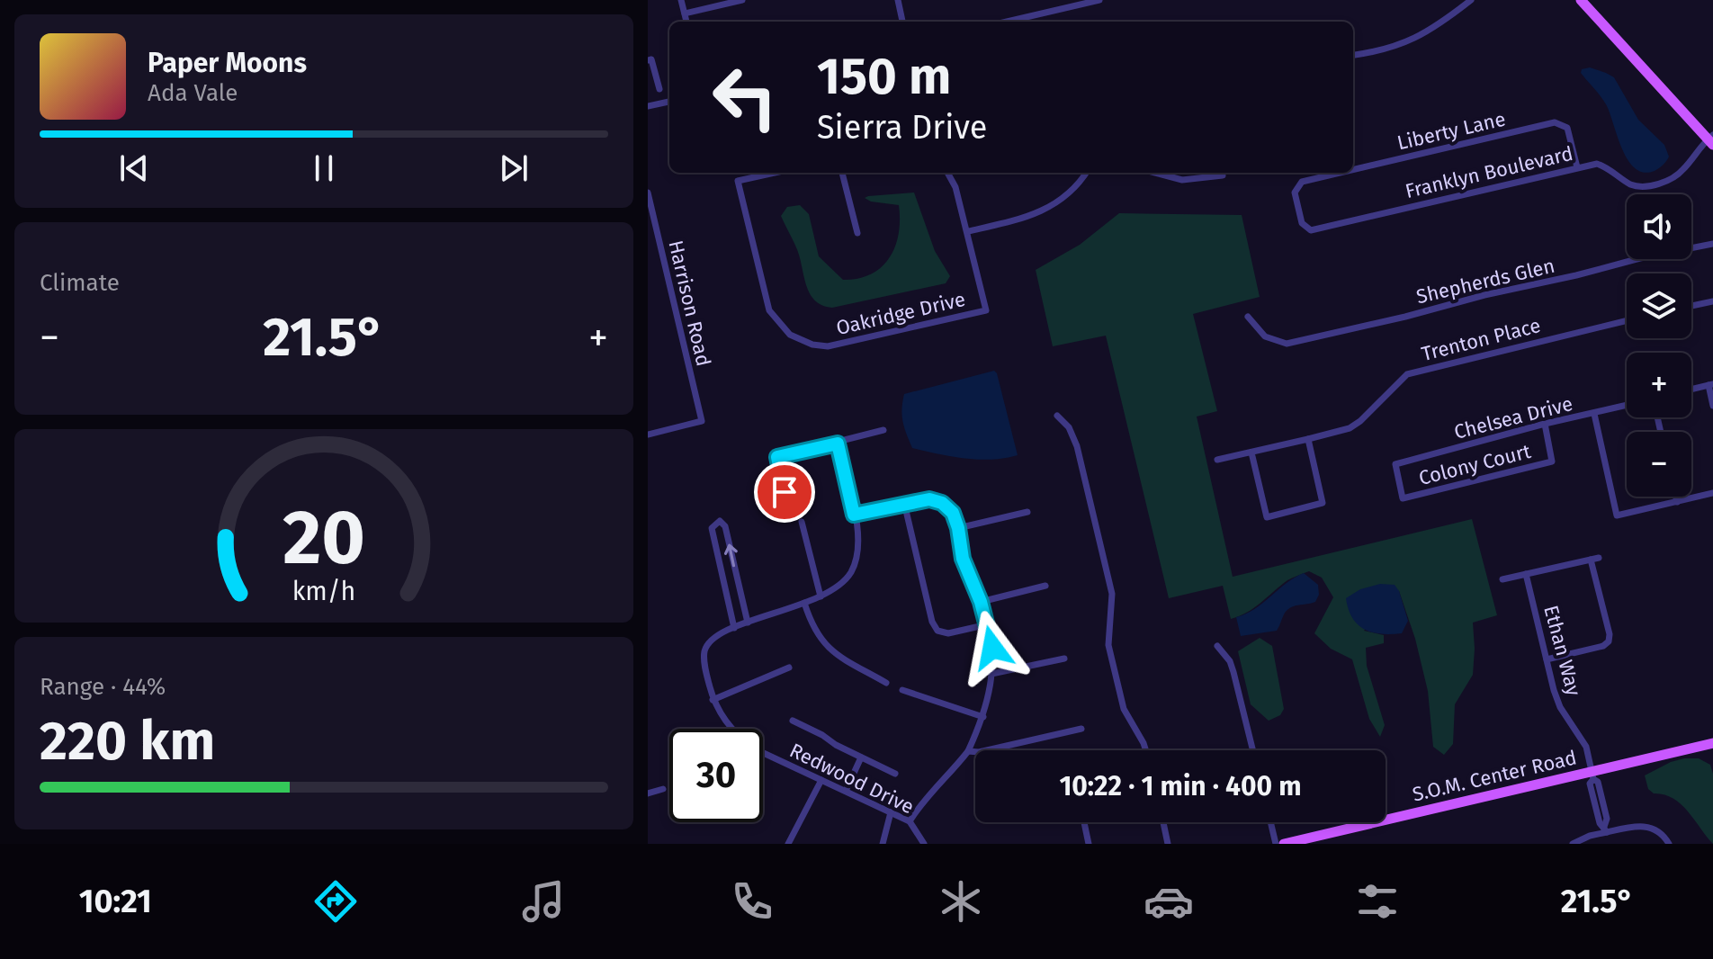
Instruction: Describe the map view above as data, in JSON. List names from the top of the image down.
{
  "streets": {
    "main road": ["S.O.M. Center Road"],
    "street": [
      "Liberty Lane",
      "Franklyn Boulevard",
      "Shepherds Glen",
      "Harrison Road",
      "Oakridge Drive",
      "Trenton Place",
      "Chelsea Drive",
      "Colony Court",
      "Ethan Way",
      "Redwood Drive"
    ]
  },
  "crossings": [
    ["Liberty Lane", "Franklyn Boulevard"],
    ["Chelsea Drive", "Colony Court"],
    ["Ethan Way", "S.O.M. Center Road"]
  ],
  "page": {
    "turn": ["150 m", "Sierra Drive"],
    "song": ["Paper Moons", "Ada Vale"],
    "map_buttons": ["+", "−"],
    "tile": [
      "Climate",
      ["Range · 44%", "220 km"]
    ],
    "heat": ["−", "21.5°", "+"],
    "limit": "30",
    "trip": "10:22 · 1 min · 400 m",
    "tabs": ["10:21", "21.5°"],
    "gauge": ["20", "km/h"]
  }
}
